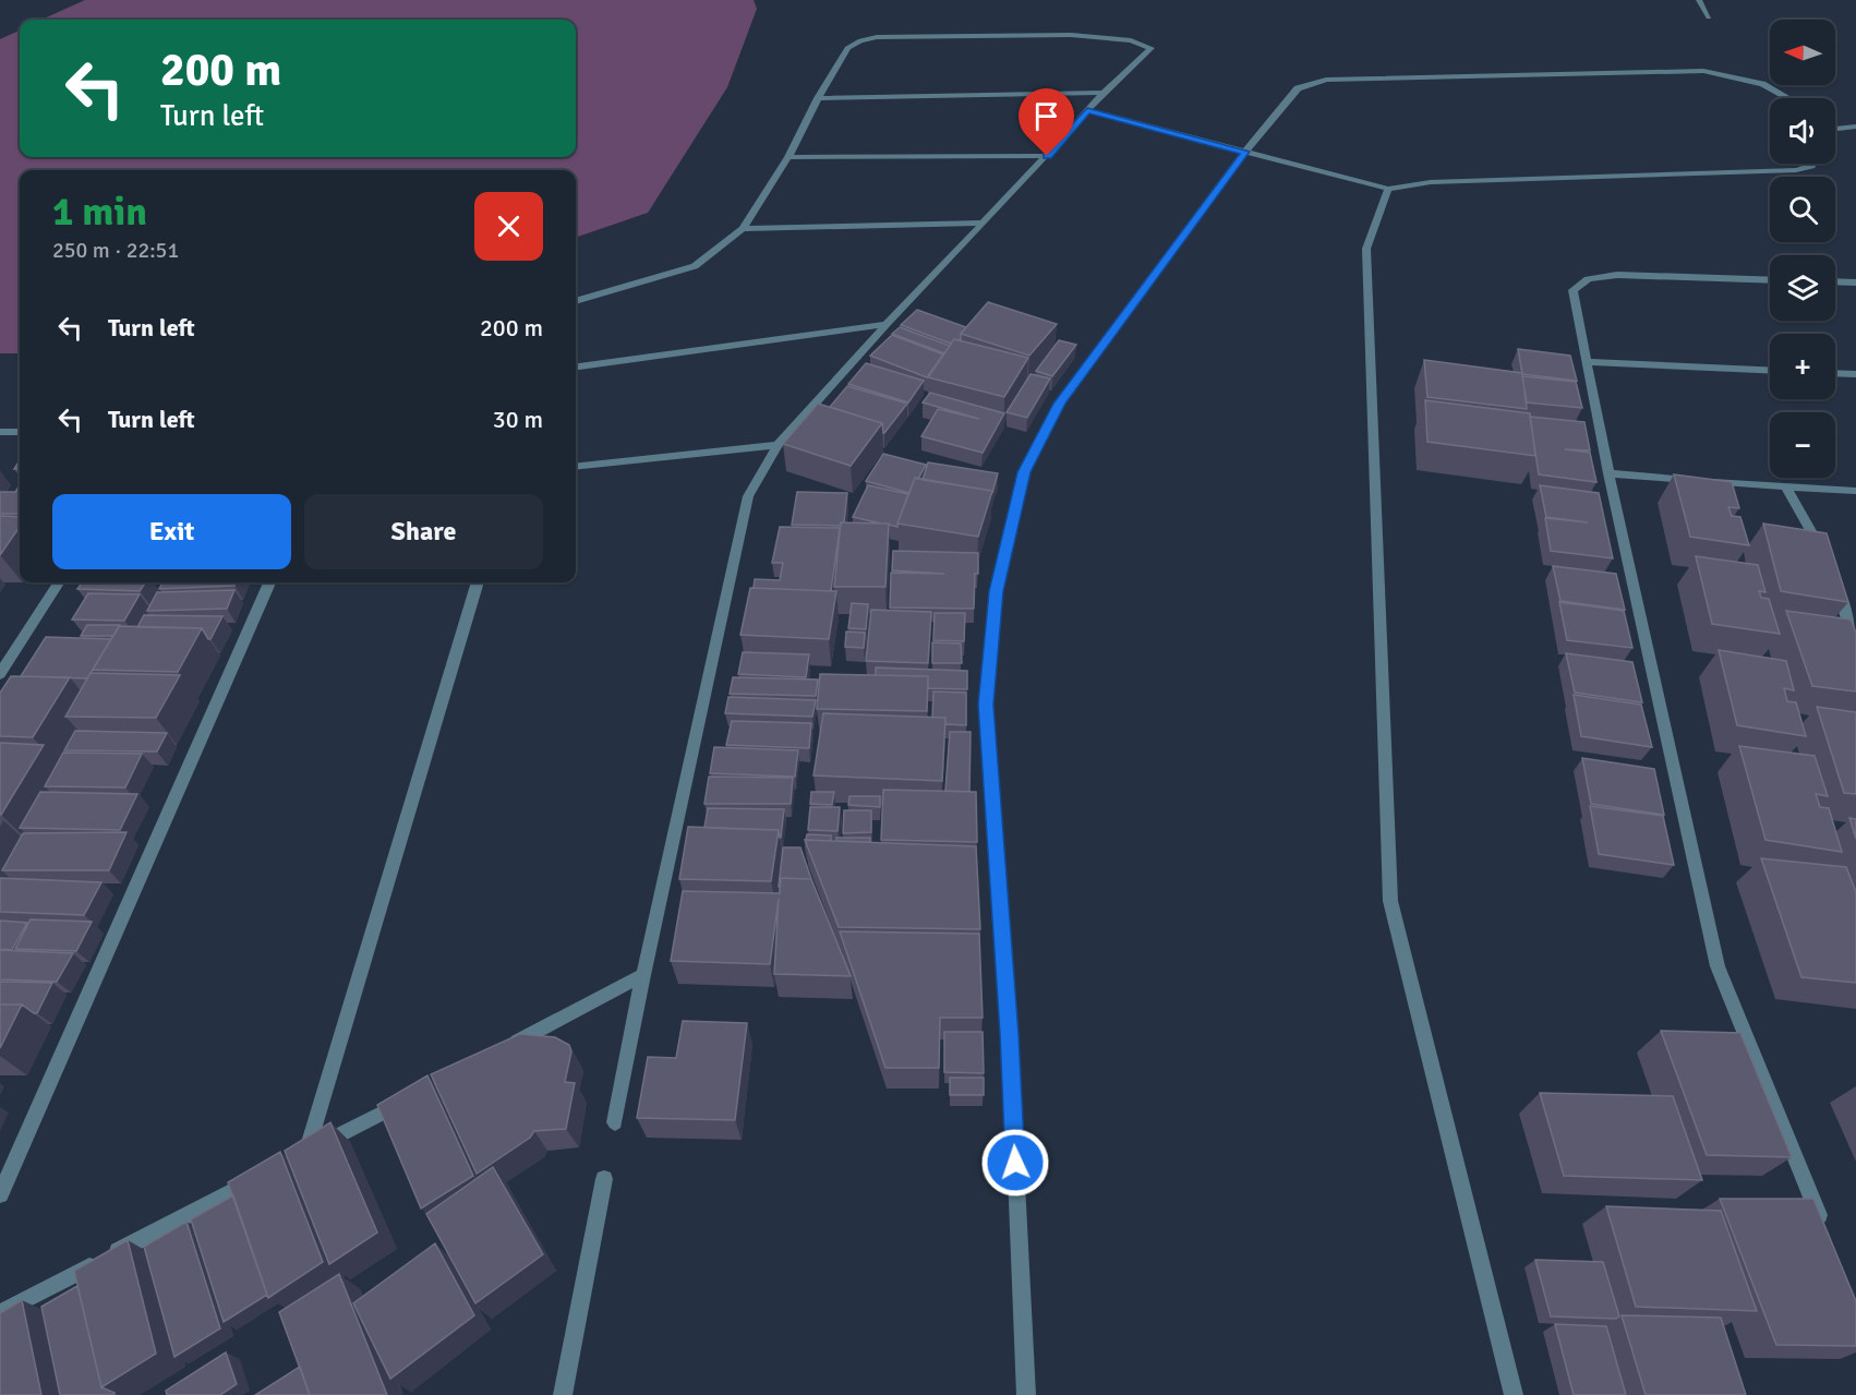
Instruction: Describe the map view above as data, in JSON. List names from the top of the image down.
{
  "north": "left",
  "page": {
    "map_buttons": ["+", "−"],
    "turn": ["200 m", "Turn left"],
    "heading": ["1 min", "250 m · 22:51"],
    "list": [
      {
        "name": "Turn left",
        "value": "200 m"
      },
      {
        "name": "Turn left",
        "value": "30 m"
      }
    ],
    "buttons": ["Exit", "Share"]
  }
}
